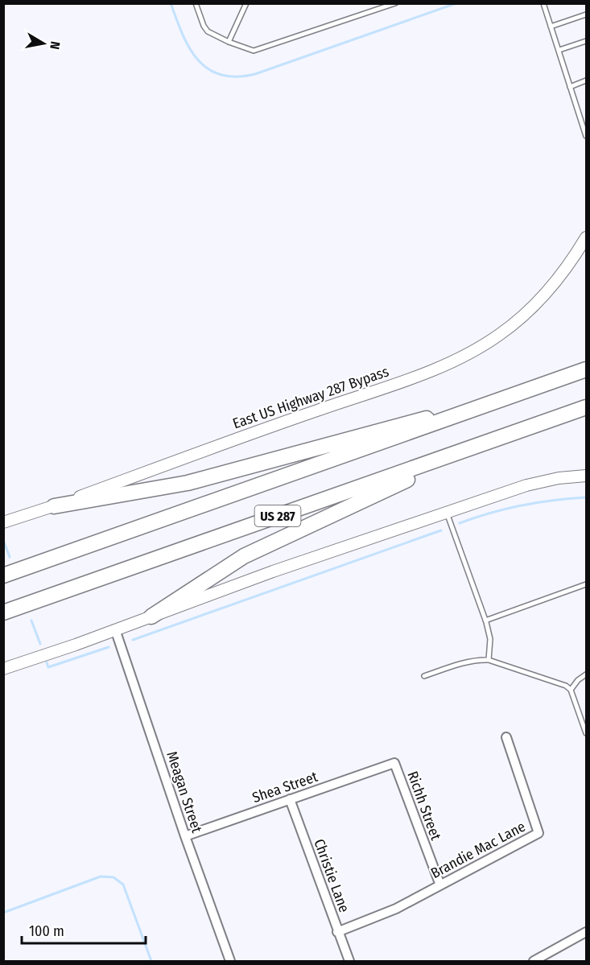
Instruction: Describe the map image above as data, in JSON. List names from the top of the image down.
{
  "streets": {
    "highway": ["US 287"],
    "main road": ["East US Highway 287 Bypass"],
    "street": [
      "Shea Street",
      "Meagan Street",
      "Richh Street",
      "Brandie Mac Lane",
      "Christie Lane"
    ]
  },
  "crossings": [
    ["Shea Street", "Meagan Street"],
    ["Shea Street", "Richh Street"],
    ["Shea Street", "Christie Lane"],
    ["Richh Street", "Brandie Mac Lane"],
    ["Brandie Mac Lane", "Christie Lane"]
  ],
  "scale_bar": "100 m",
  "north": "right"
}
